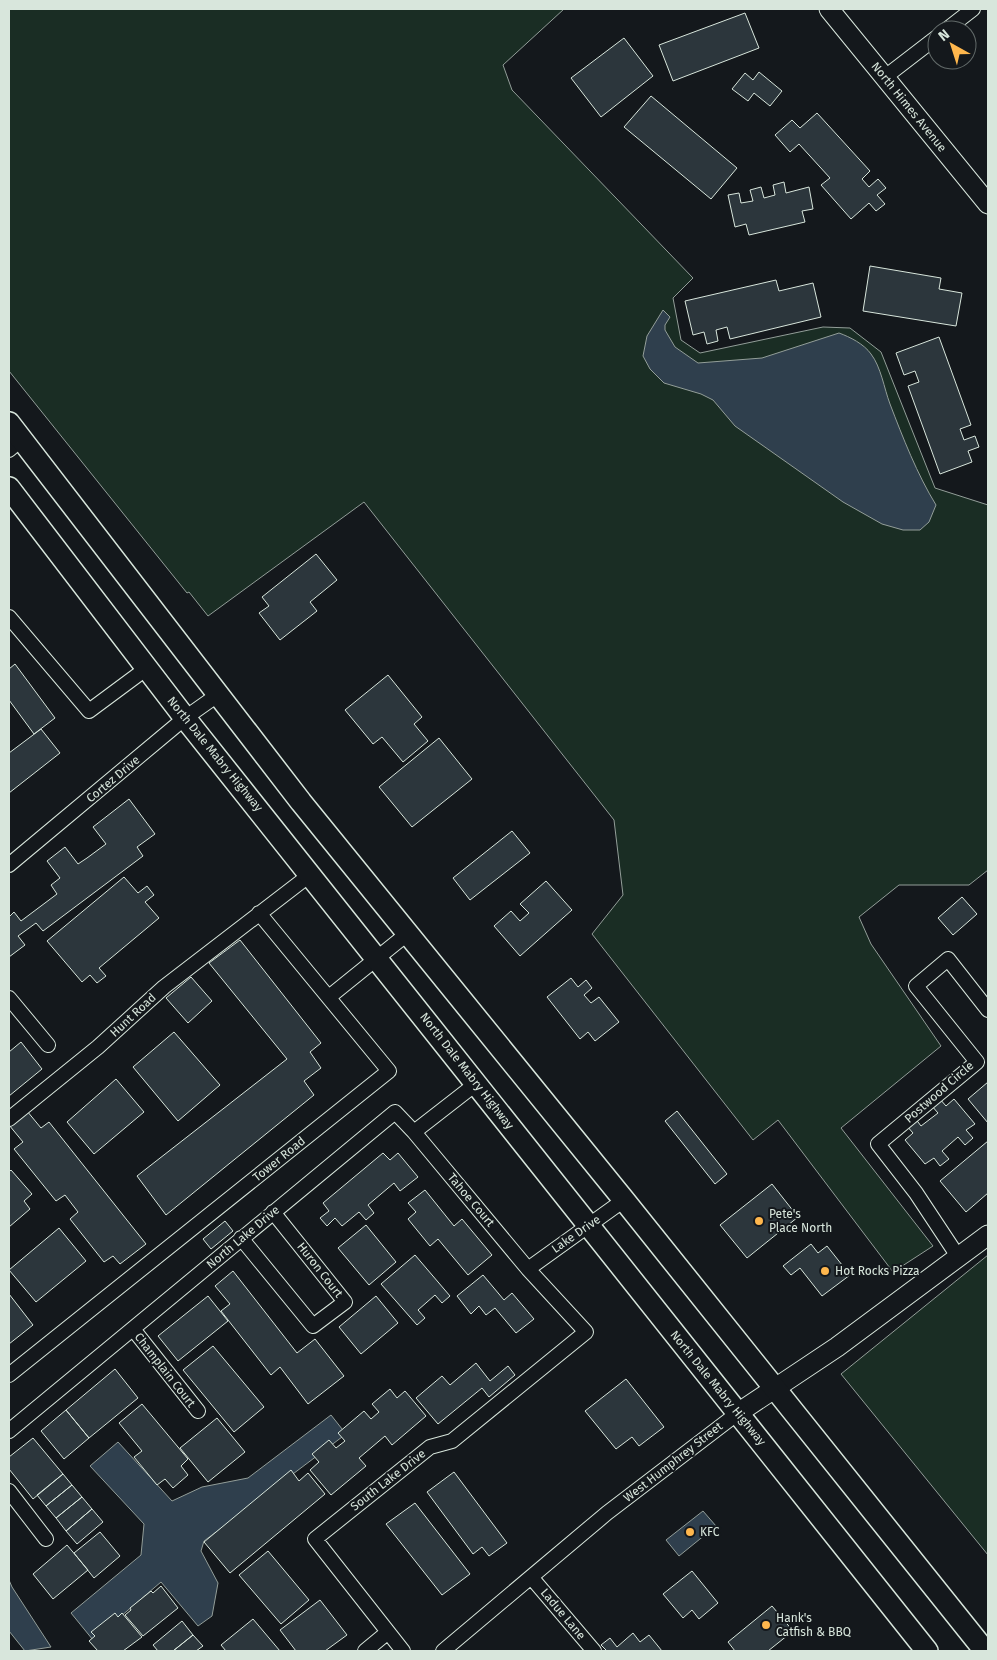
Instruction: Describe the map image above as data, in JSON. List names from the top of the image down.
{
  "streets": {
    "main road": ["North Dale Mabry Highway"],
    "street": [
      "North Himes Avenue",
      "Cortez Drive",
      "Hunt Road",
      "Postwood Circle",
      "Tower Road",
      "Tahoe Court",
      "Lake Drive",
      "North Lake Drive",
      "Huron Court",
      "Champlain Court",
      "West Humphrey Street",
      "South Lake Drive",
      "Ladue Lane"
    ]
  },
  "crossings": [
    ["North Dale Mabry Highway", "Cortez Drive"],
    ["North Dale Mabry Highway", "Hunt Road"],
    ["North Dale Mabry Highway", "Lake Drive"],
    ["North Dale Mabry Highway", "West Humphrey Street"],
    ["Hunt Road", "Tower Road"],
    ["Postwood Circle", "West Humphrey Street"],
    ["Tahoe Court", "Lake Drive"],
    ["Tahoe Court", "North Lake Drive"],
    ["Tahoe Court", "South Lake Drive"],
    ["Lake Drive", "South Lake Drive"],
    ["North Lake Drive", "Huron Court"],
    ["North Lake Drive", "Champlain Court"],
    ["West Humphrey Street", "Ladue Lane"]
  ],
  "places": [
    "Pete's Place North",
    "Hot Rocks Pizza",
    "KFC",
    "Hank's Catfish & BBQ"
  ],
  "north": "top left"
}
